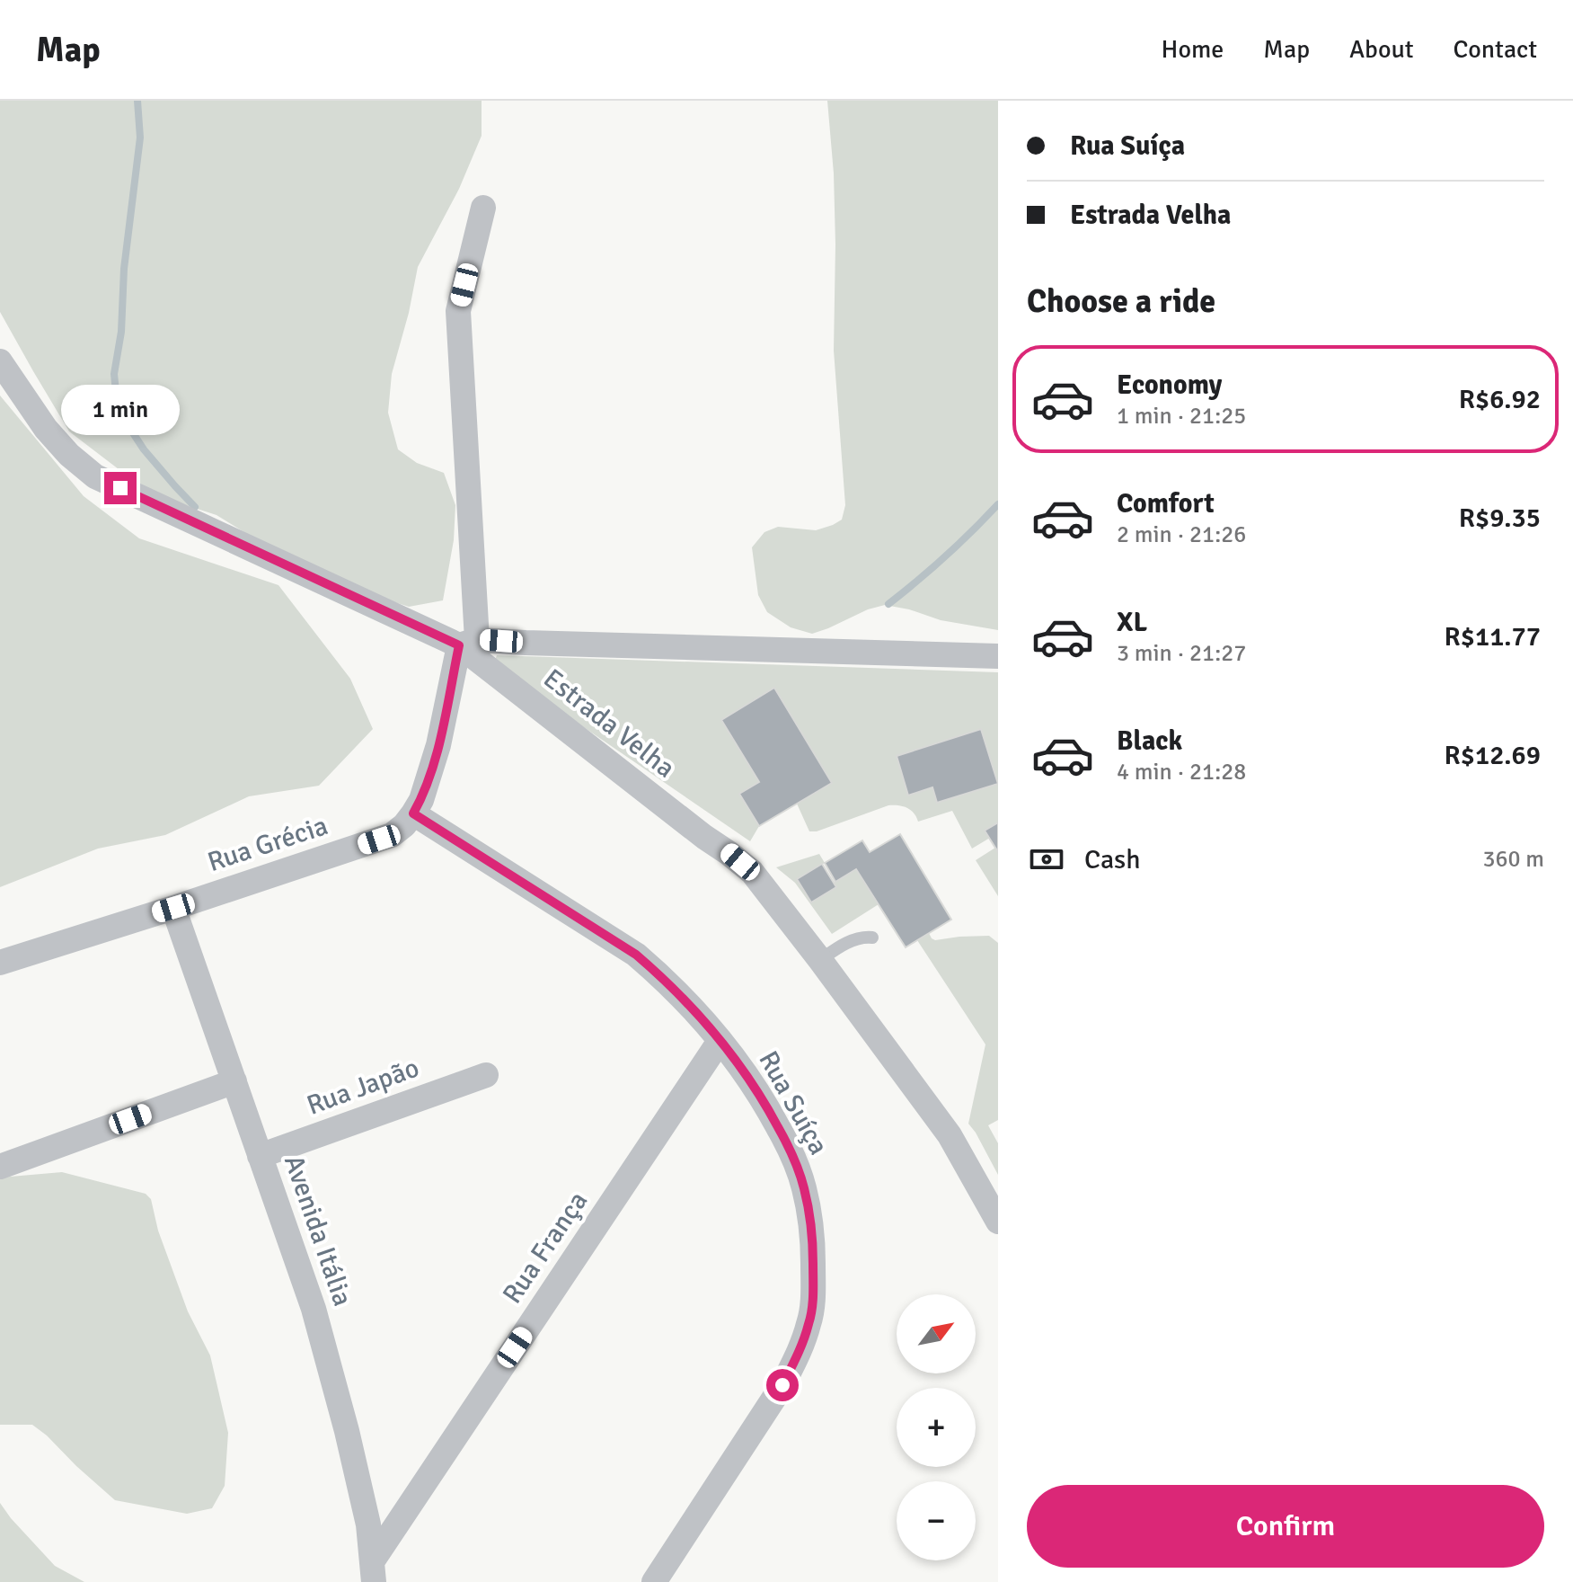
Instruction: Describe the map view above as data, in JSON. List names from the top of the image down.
{
  "streets": {
    "street": [
      "Estrada Velha",
      "Rua Grécia",
      "Rua Japão",
      "Rua Suíça",
      "Avenida Itália",
      "Rua França"
    ]
  },
  "crossings": [
    ["Estrada Velha", "Rua Grécia"],
    ["Rua Grécia", "Rua Suíça"],
    ["Rua Grécia", "Avenida Itália"],
    ["Rua Japão", "Avenida Itália"],
    ["Rua Suíça", "Rua França"],
    ["Avenida Itália", "Rua França"]
  ],
  "north": "top right",
  "page": {
    "header": "Map",
    "nav": [
      "Home",
      "Map",
      "About",
      "Contact"
    ],
    "banner": ["Rua Suíça", "Estrada Velha"],
    "heading": "Choose a ride",
    "list": [
      {
        "name": "Economy",
        "note": "1 min · 21:25",
        "value": "R$6.92"
      },
      {
        "name": "Comfort",
        "note": "2 min · 21:26",
        "value": "R$9.35"
      },
      {
        "name": "XL",
        "note": "3 min · 21:27",
        "value": "R$11.77"
      },
      {
        "name": "Black",
        "note": "4 min · 21:28",
        "value": "R$12.69"
      }
    ],
    "bubble": "1 min",
    "pay": ["Cash", "360 m"],
    "map_buttons": ["+", "−"],
    "buttons": "Confirm"
  }
}
